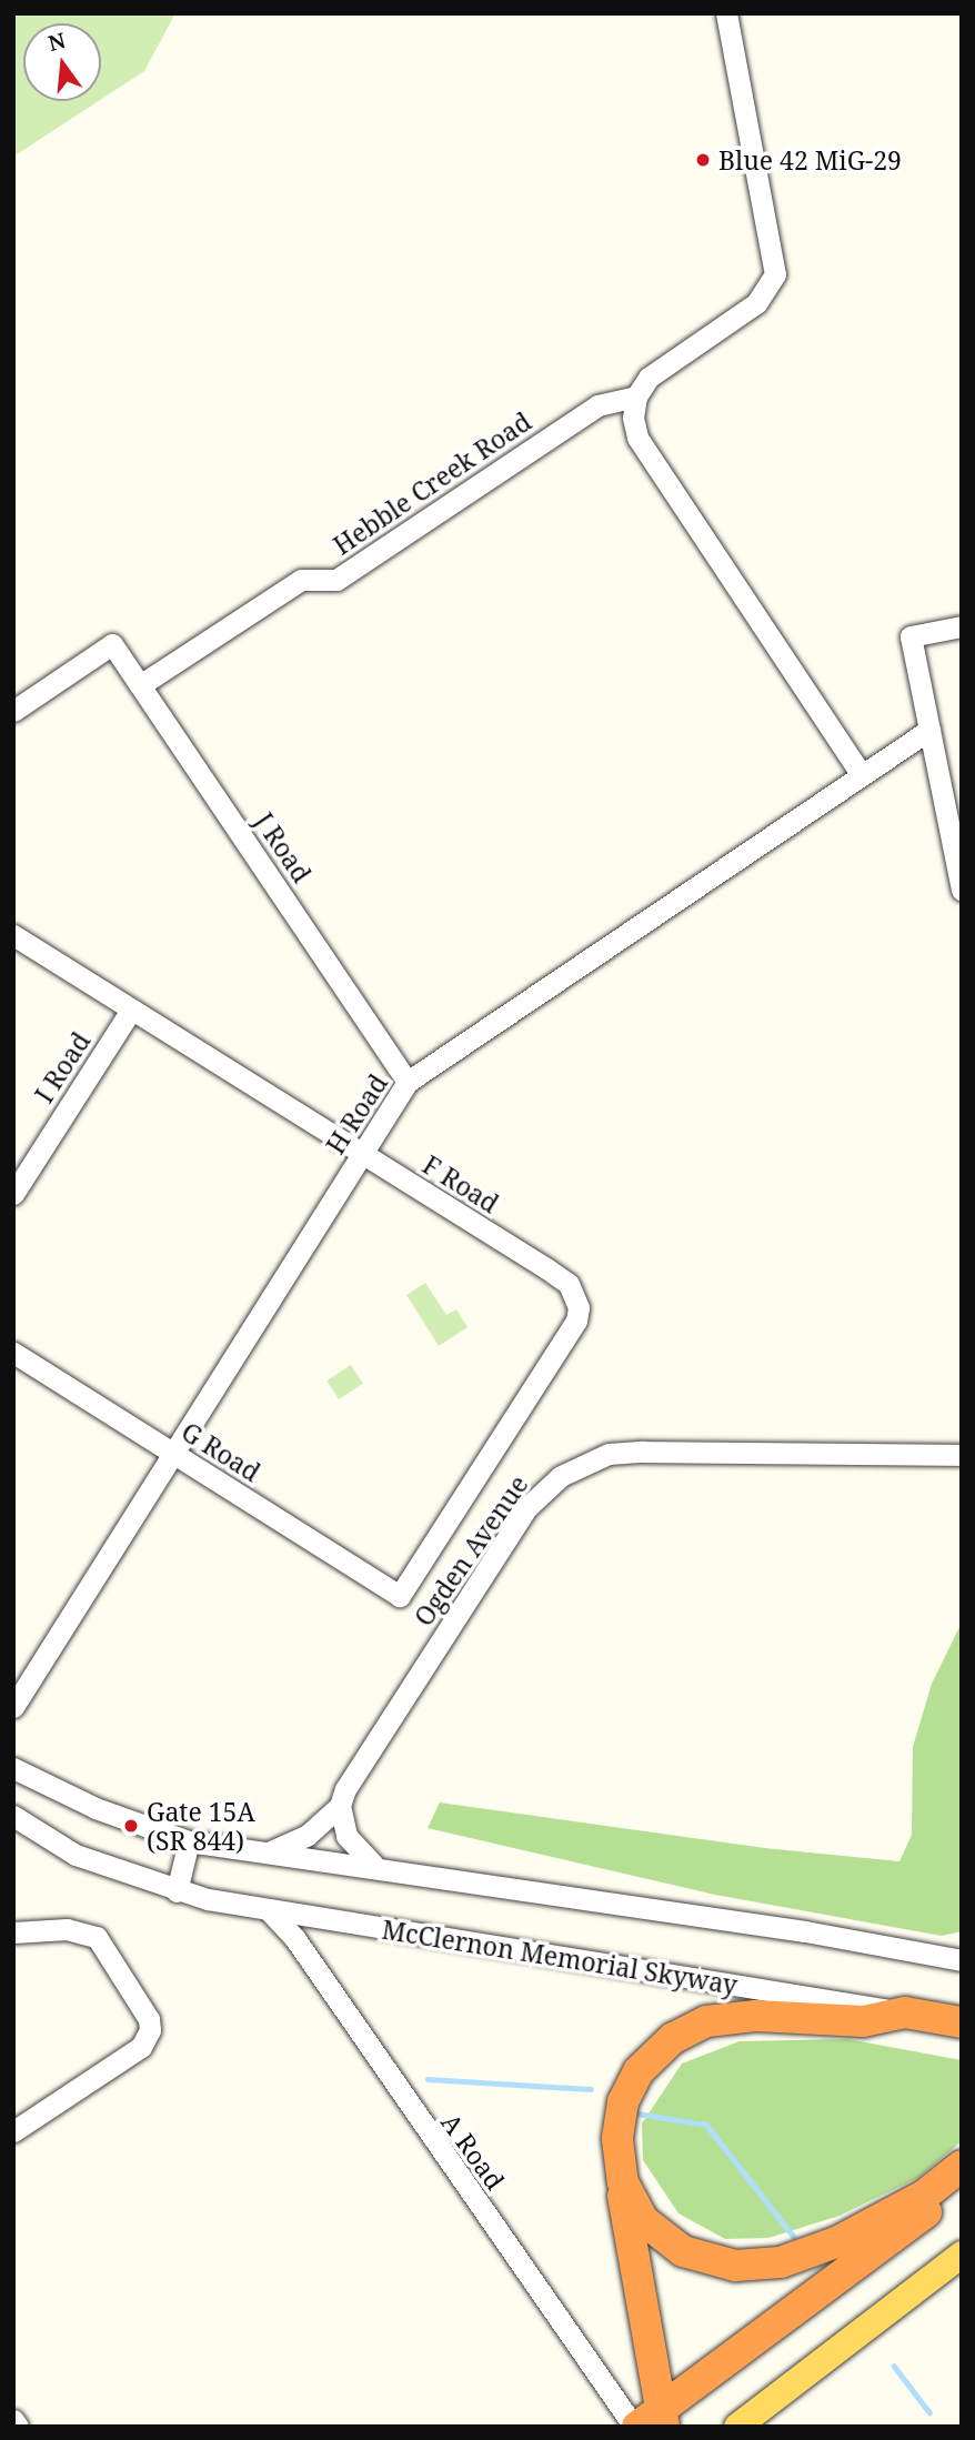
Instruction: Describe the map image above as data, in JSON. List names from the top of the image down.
{
  "streets": {
    "highway": ["McClernon Memorial Skyway"],
    "street": [
      "Hebble Creek Road",
      "J Road",
      "I Road",
      "H Road",
      "F Road",
      "G Road",
      "Ogden Avenue",
      "A Road"
    ]
  },
  "crossings": [
    ["Hebble Creek Road", "J Road"],
    ["J Road", "H Road"],
    ["I Road", "F Road"],
    ["H Road", "F Road"],
    ["H Road", "G Road"],
    ["F Road", "G Road"],
    ["McClernon Memorial Skyway", "A Road"]
  ],
  "places": ["Blue 42 MiG-29", "Gate 15A (SR 844)"],
  "north": "top"
}
